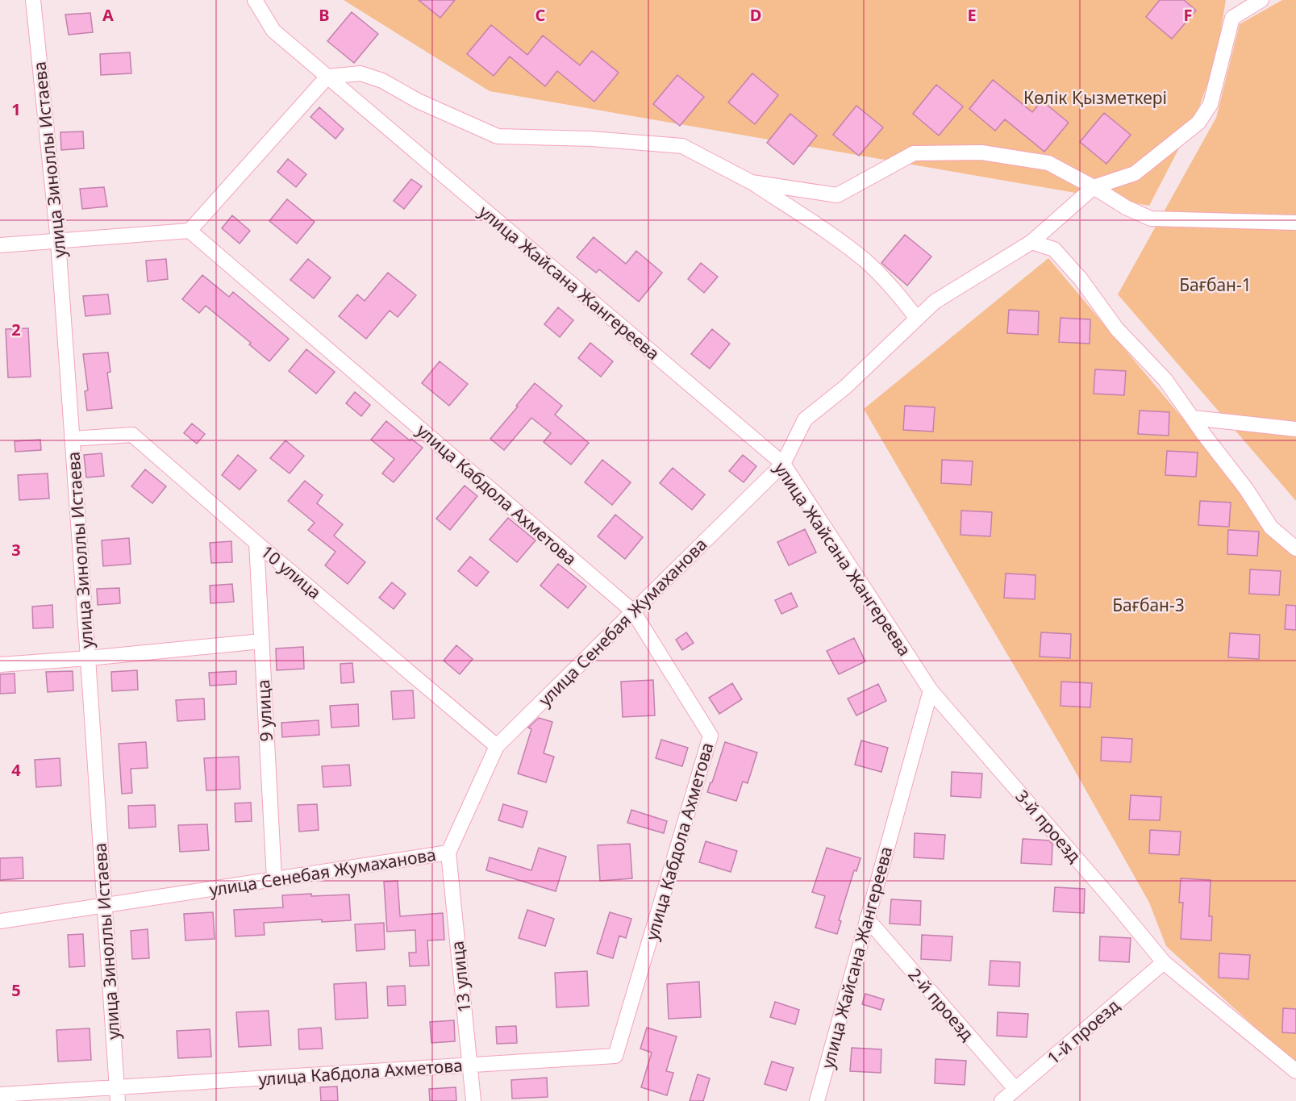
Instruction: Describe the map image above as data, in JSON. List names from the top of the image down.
{
  "streets": {
    "street": [
      "улица Зиноллы Истаева",
      "улица Жайсана Жангереева",
      "улица Кабдола Ахметова",
      "10 улица",
      "улица Сенебая Жумаханова",
      "9 улица",
      "3-й проезд",
      "13 улица",
      "2-й проезд",
      "1-й проезд"
    ]
  },
  "crossings": [
    ["улица Зиноллы Истаева", "улица Кабдола Ахметова"],
    ["улица Зиноллы Истаева", "10 улица"],
    ["улица Зиноллы Истаева", "улица Сенебая Жумаханова"],
    ["улица Жайсана Жангереева", "улица Сенебая Жумаханова"],
    ["улица Жайсана Жангереева", "3-й проезд"],
    ["улица Жайсана Жангереева", "2-й проезд"],
    ["улица Кабдола Ахметова", "улица Сенебая Жумаханова"],
    ["улица Кабдола Ахметова", "13 улица"],
    ["10 улица", "улица Сенебая Жумаханова"],
    ["10 улица", "9 улица"],
    ["улица Сенебая Жумаханова", "9 улица"],
    ["улица Сенебая Жумаханова", "13 улица"],
    ["3-й проезд", "1-й проезд"],
    ["2-й проезд", "1-й проезд"]
  ],
  "parks": ["Көлік Қызметкері", "Бағбан-1", "Бағбан-3"],
  "grid": {
    "columns": [
      "A",
      "B",
      "C",
      "D",
      "E",
      "F"
    ],
    "rows": [
      "1",
      "2",
      "3",
      "4",
      "5"
    ]
  }
}
